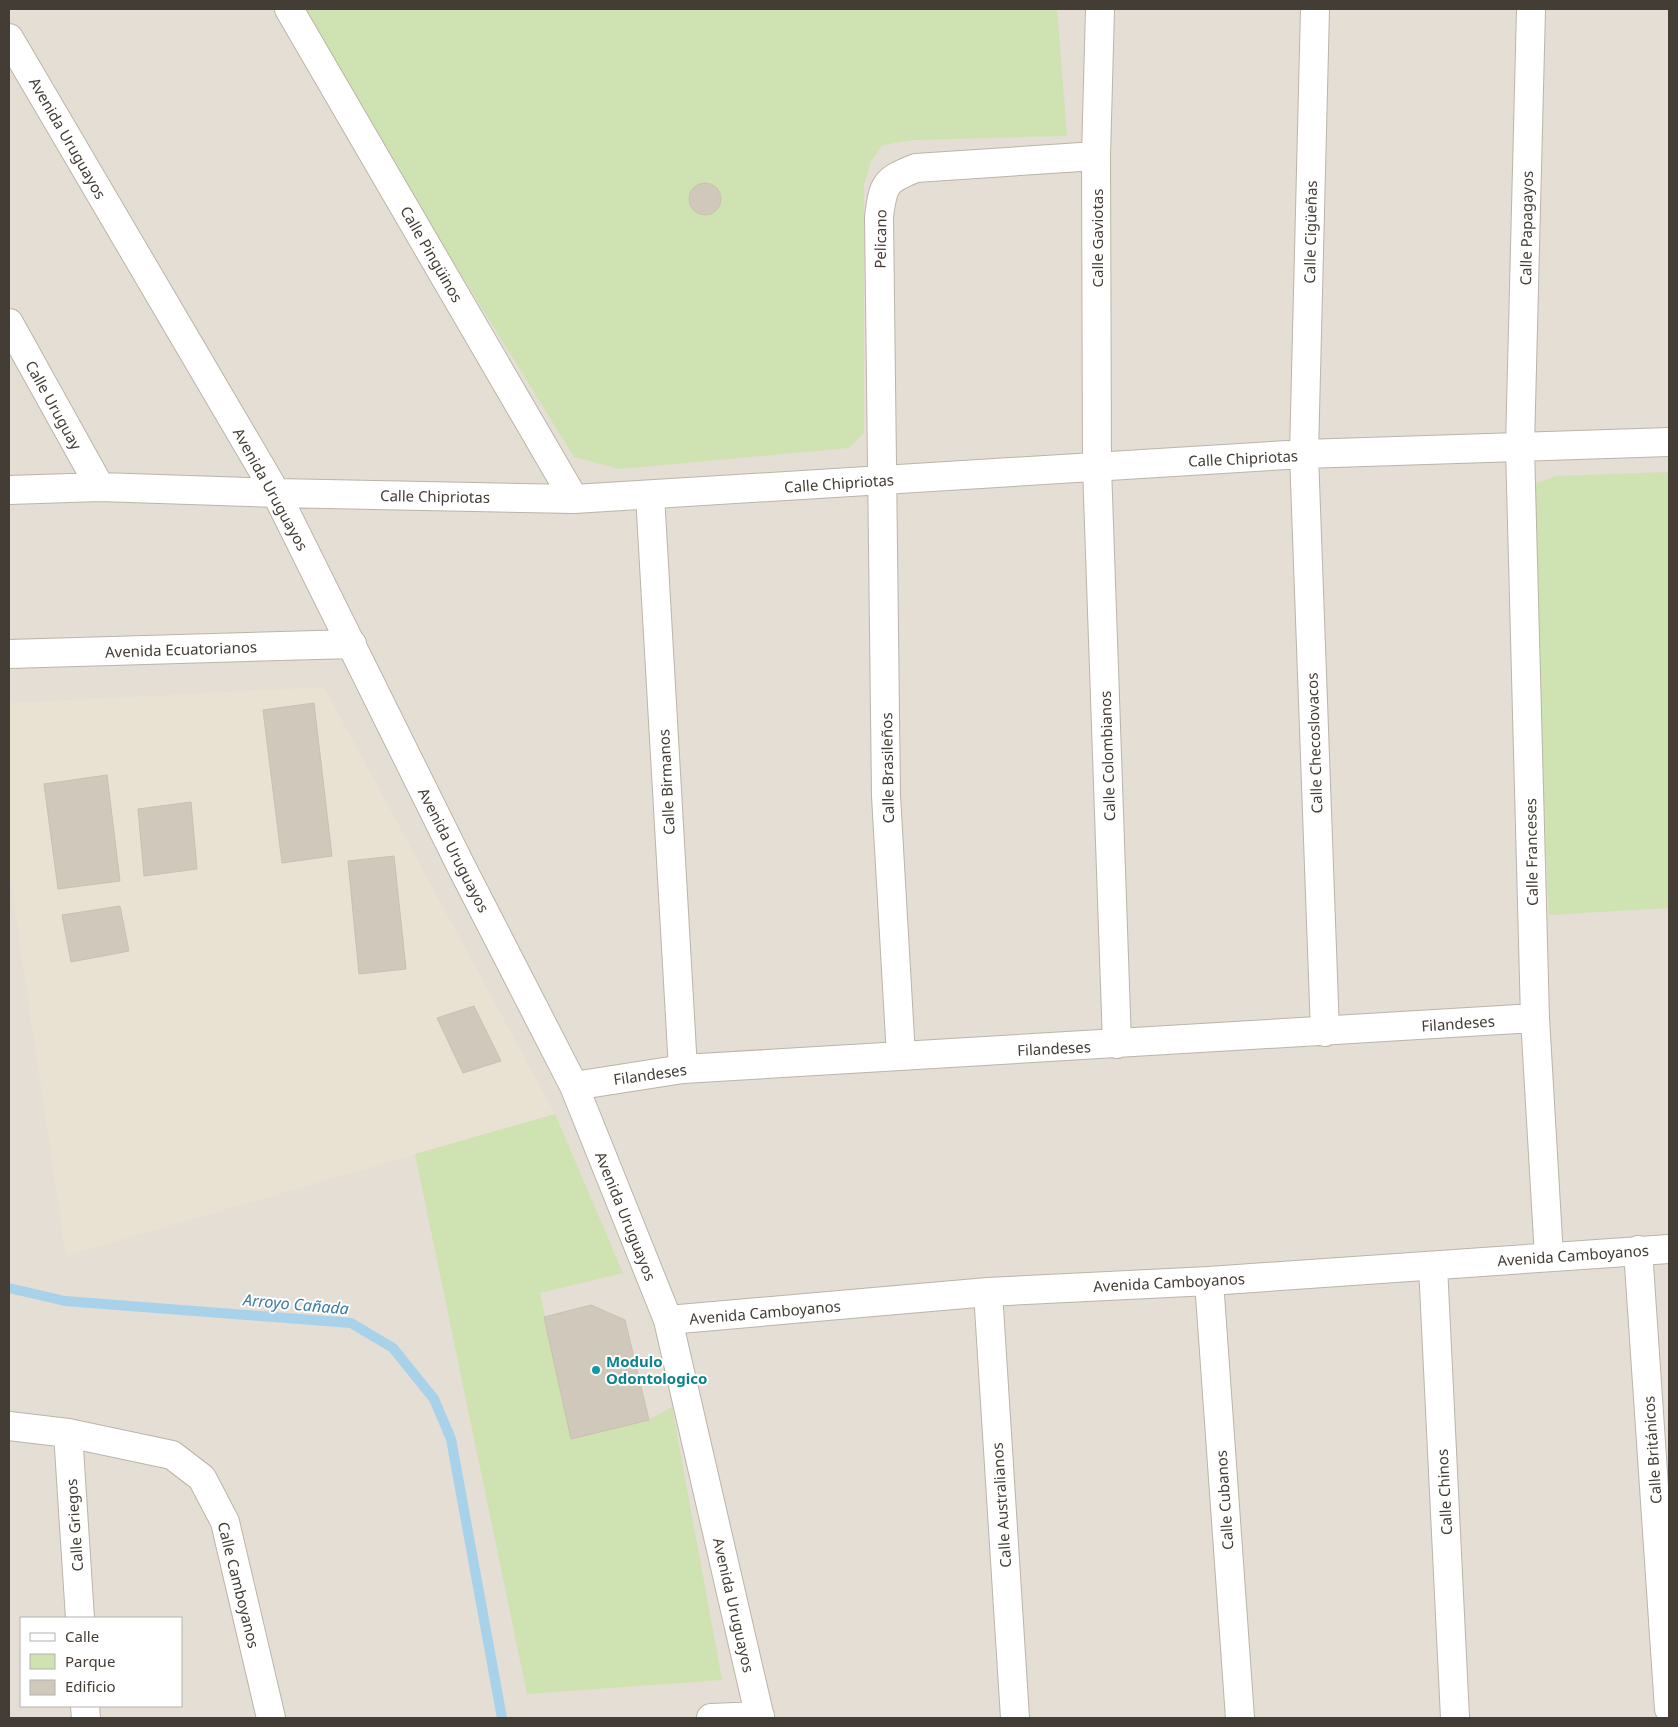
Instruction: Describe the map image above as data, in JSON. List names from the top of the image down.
{
  "streets": {
    "street": [
      "Avenida Uruguayos",
      "Calle Papagayos",
      "Calle Cigüeñas",
      "Calle Gaviotas",
      "Pelicano",
      "Calle Pingüinos",
      "Calle Uruguay",
      "Calle Chipriotas",
      "Avenida Ecuatorianos",
      "Calle Checoslovacos",
      "Calle Colombianos",
      "Calle Brasileños",
      "Calle Birmanos",
      "Calle Franceses",
      "Filandeses",
      "Avenida Camboyanos",
      "Calle Británicos",
      "Calle Chinos",
      "Calle Cubanos",
      "Calle Australianos",
      "Calle Griegos",
      "Calle Camboyanos"
    ]
  },
  "crossings": [
    ["Avenida Uruguayos", "Calle Chipriotas"],
    ["Avenida Uruguayos", "Avenida Ecuatorianos"],
    ["Avenida Uruguayos", "Filandeses"],
    ["Avenida Uruguayos", "Avenida Camboyanos"],
    ["Calle Papagayos", "Calle Chipriotas"],
    ["Calle Papagayos", "Calle Franceses"],
    ["Calle Cigüeñas", "Calle Chipriotas"],
    ["Calle Cigüeñas", "Calle Checoslovacos"],
    ["Calle Gaviotas", "Pelicano"],
    ["Calle Gaviotas", "Calle Chipriotas"],
    ["Calle Gaviotas", "Calle Colombianos"],
    ["Pelicano", "Calle Chipriotas"],
    ["Pelicano", "Calle Brasileños"],
    ["Calle Pingüinos", "Calle Chipriotas"],
    ["Calle Uruguay", "Calle Chipriotas"],
    ["Calle Chipriotas", "Calle Checoslovacos"],
    ["Calle Chipriotas", "Calle Colombianos"],
    ["Calle Chipriotas", "Calle Brasileños"],
    ["Calle Chipriotas", "Calle Birmanos"],
    ["Calle Chipriotas", "Calle Franceses"],
    ["Calle Checoslovacos", "Filandeses"],
    ["Calle Colombianos", "Filandeses"],
    ["Calle Brasileños", "Filandeses"],
    ["Calle Birmanos", "Filandeses"],
    ["Calle Franceses", "Filandeses"],
    ["Calle Franceses", "Avenida Camboyanos"],
    ["Avenida Camboyanos", "Calle Británicos"],
    ["Avenida Camboyanos", "Calle Chinos"],
    ["Avenida Camboyanos", "Calle Cubanos"],
    ["Avenida Camboyanos", "Calle Australianos"],
    ["Calle Griegos", "Calle Camboyanos"]
  ],
  "water": ["Arroyo Cañada"],
  "places": ["Modulo Odontologico"],
  "legend": ["Calle", "Parque", "Edificio"]
}
